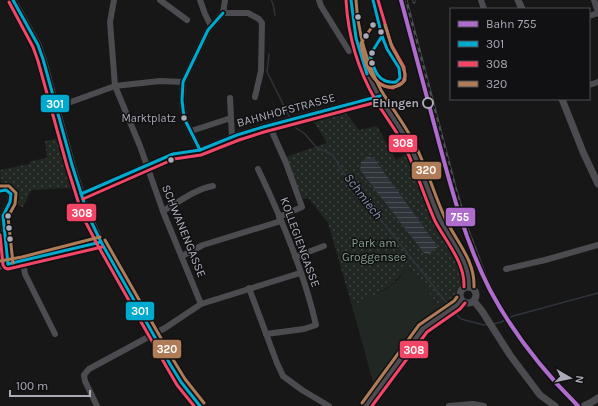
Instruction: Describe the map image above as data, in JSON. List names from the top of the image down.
{
  "streets": {
    "street": ["BAHNHOFSTRASSE", "SCHWANENGASSE", "KOLLEGIENGASSE"]
  },
  "water": ["Schmiech"],
  "parks": ["Park am Groggensee"],
  "places": ["Ehingen", "Marktplatz"],
  "lines": [
    "rail line 755",
    "transit line 301",
    "transit line 308",
    "transit line 320"
  ],
  "legend": [
    "Bahn 755",
    "301",
    "308",
    "320"
  ],
  "scale_bar": "100 m",
  "north": "right"
}
